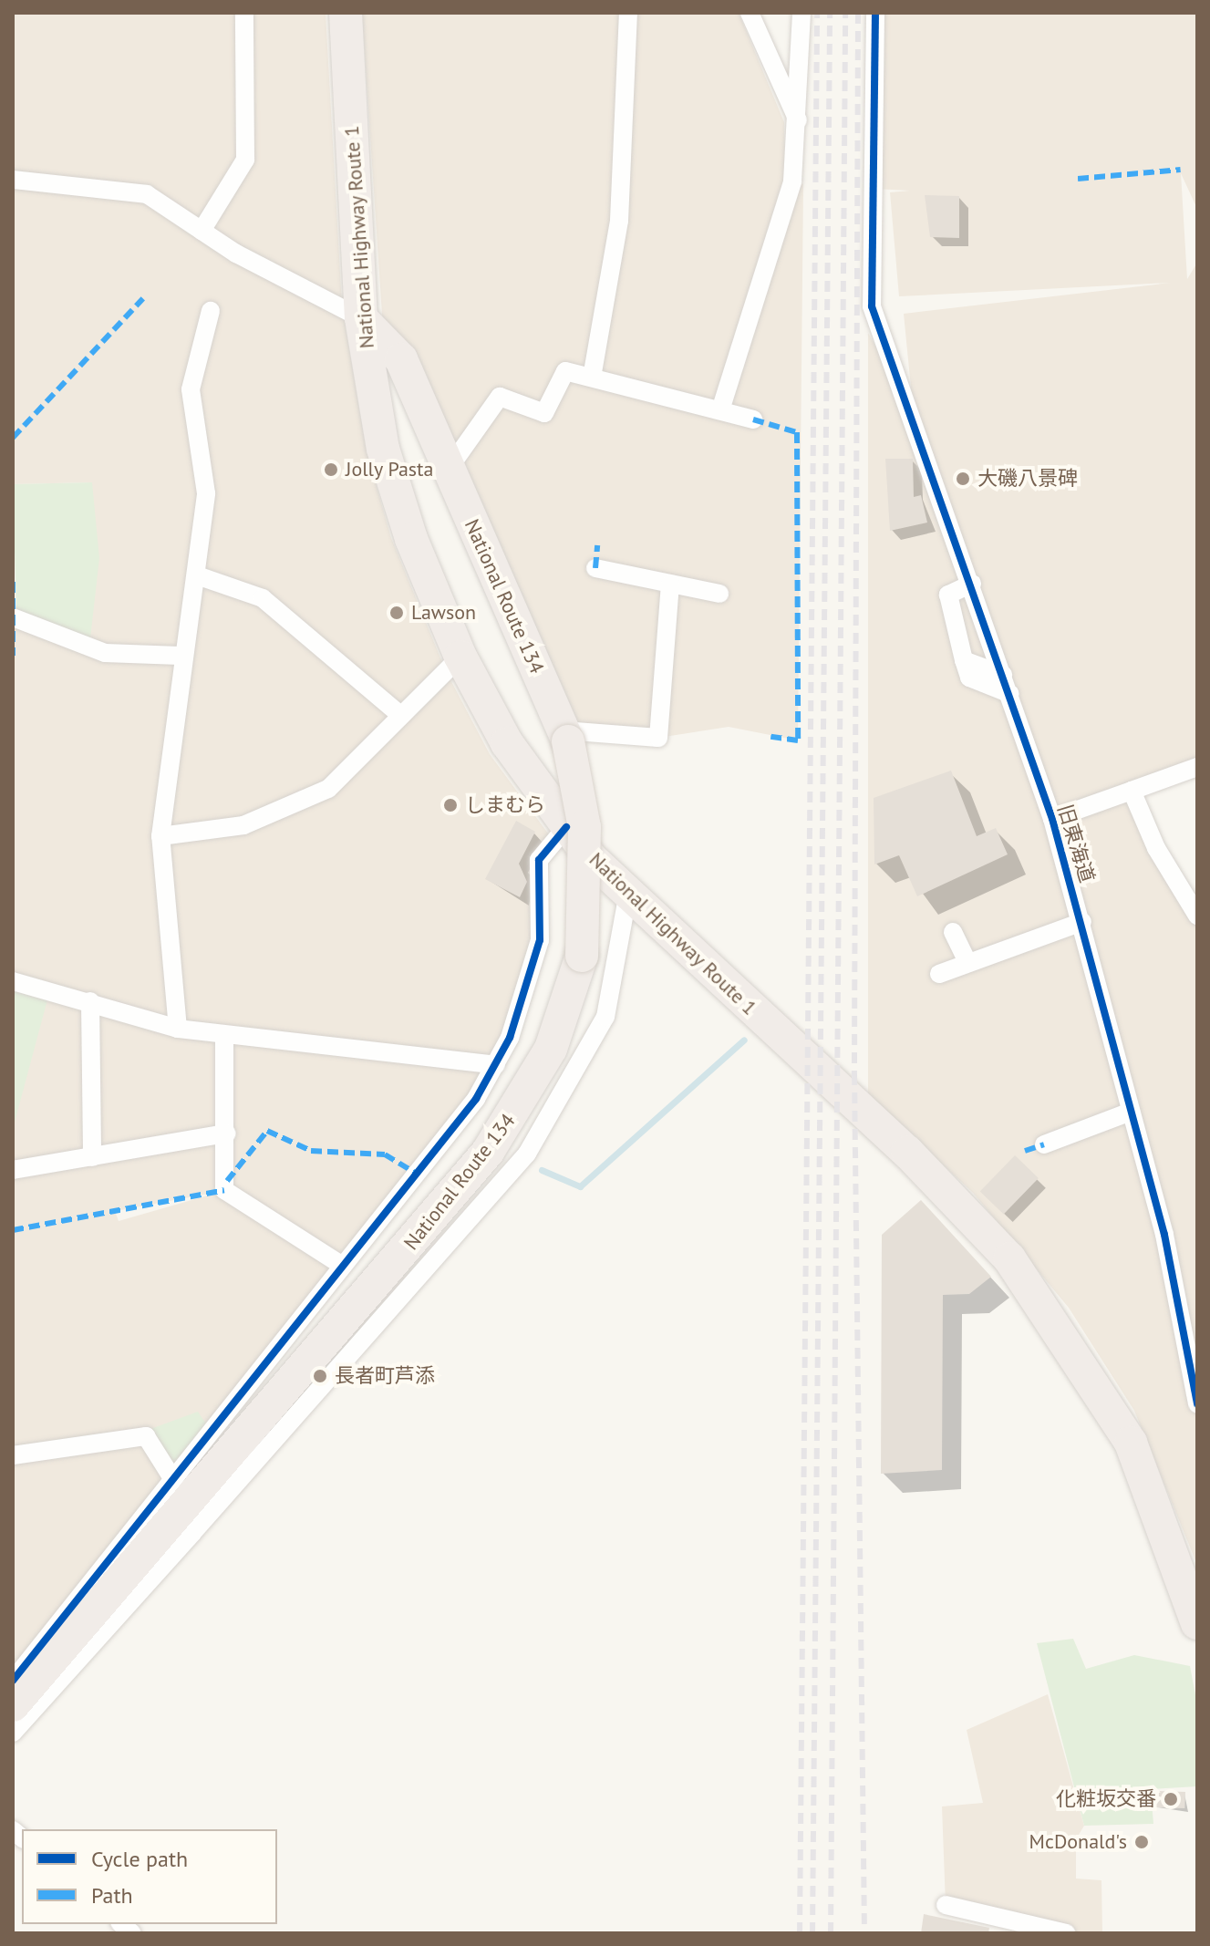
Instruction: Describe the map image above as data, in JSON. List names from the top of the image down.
{
  "streets": {
    "highway": ["National Highway Route 1", "National Route 134"],
    "street": ["旧東海道"]
  },
  "crossings": [
    ["National Highway Route 1", "National Route 134"]
  ],
  "places": [
    "Jolly Pasta",
    "大磯八景碑",
    "Lawson",
    "しまむら",
    "長者町芦添",
    "化粧坂交番",
    "McDonald's"
  ],
  "legend": ["Cycle path", "Path"]
}
